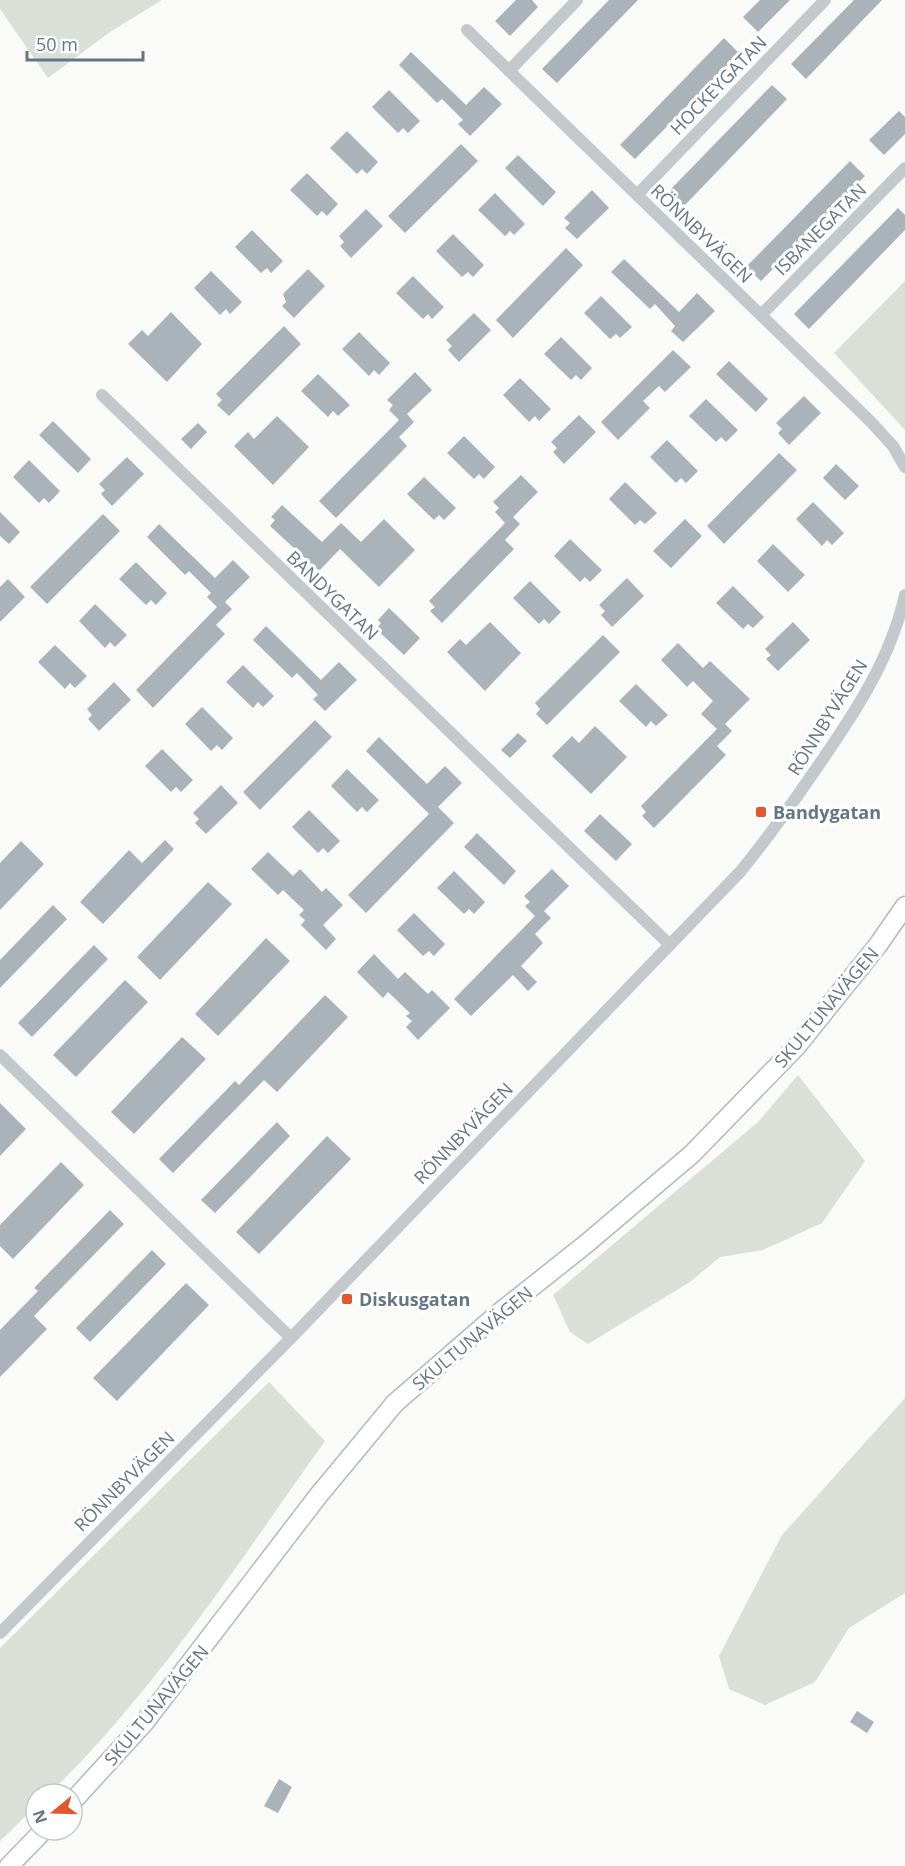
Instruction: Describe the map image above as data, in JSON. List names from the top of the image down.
{
  "streets": {
    "main road": ["SKULTUNAVÄGEN"],
    "street": [
      "HOCKEYGATAN",
      "ISBANEGATAN",
      "RÖNNBYVÄGEN",
      "BANDYGATAN"
    ]
  },
  "crossings": [
    ["HOCKEYGATAN", "RÖNNBYVÄGEN"],
    ["ISBANEGATAN", "RÖNNBYVÄGEN"],
    ["RÖNNBYVÄGEN", "BANDYGATAN"]
  ],
  "places": {
    "transit": ["Bandygatan", "Diskusgatan"]
  },
  "scale_bar": "50 m",
  "north": "left"
}
